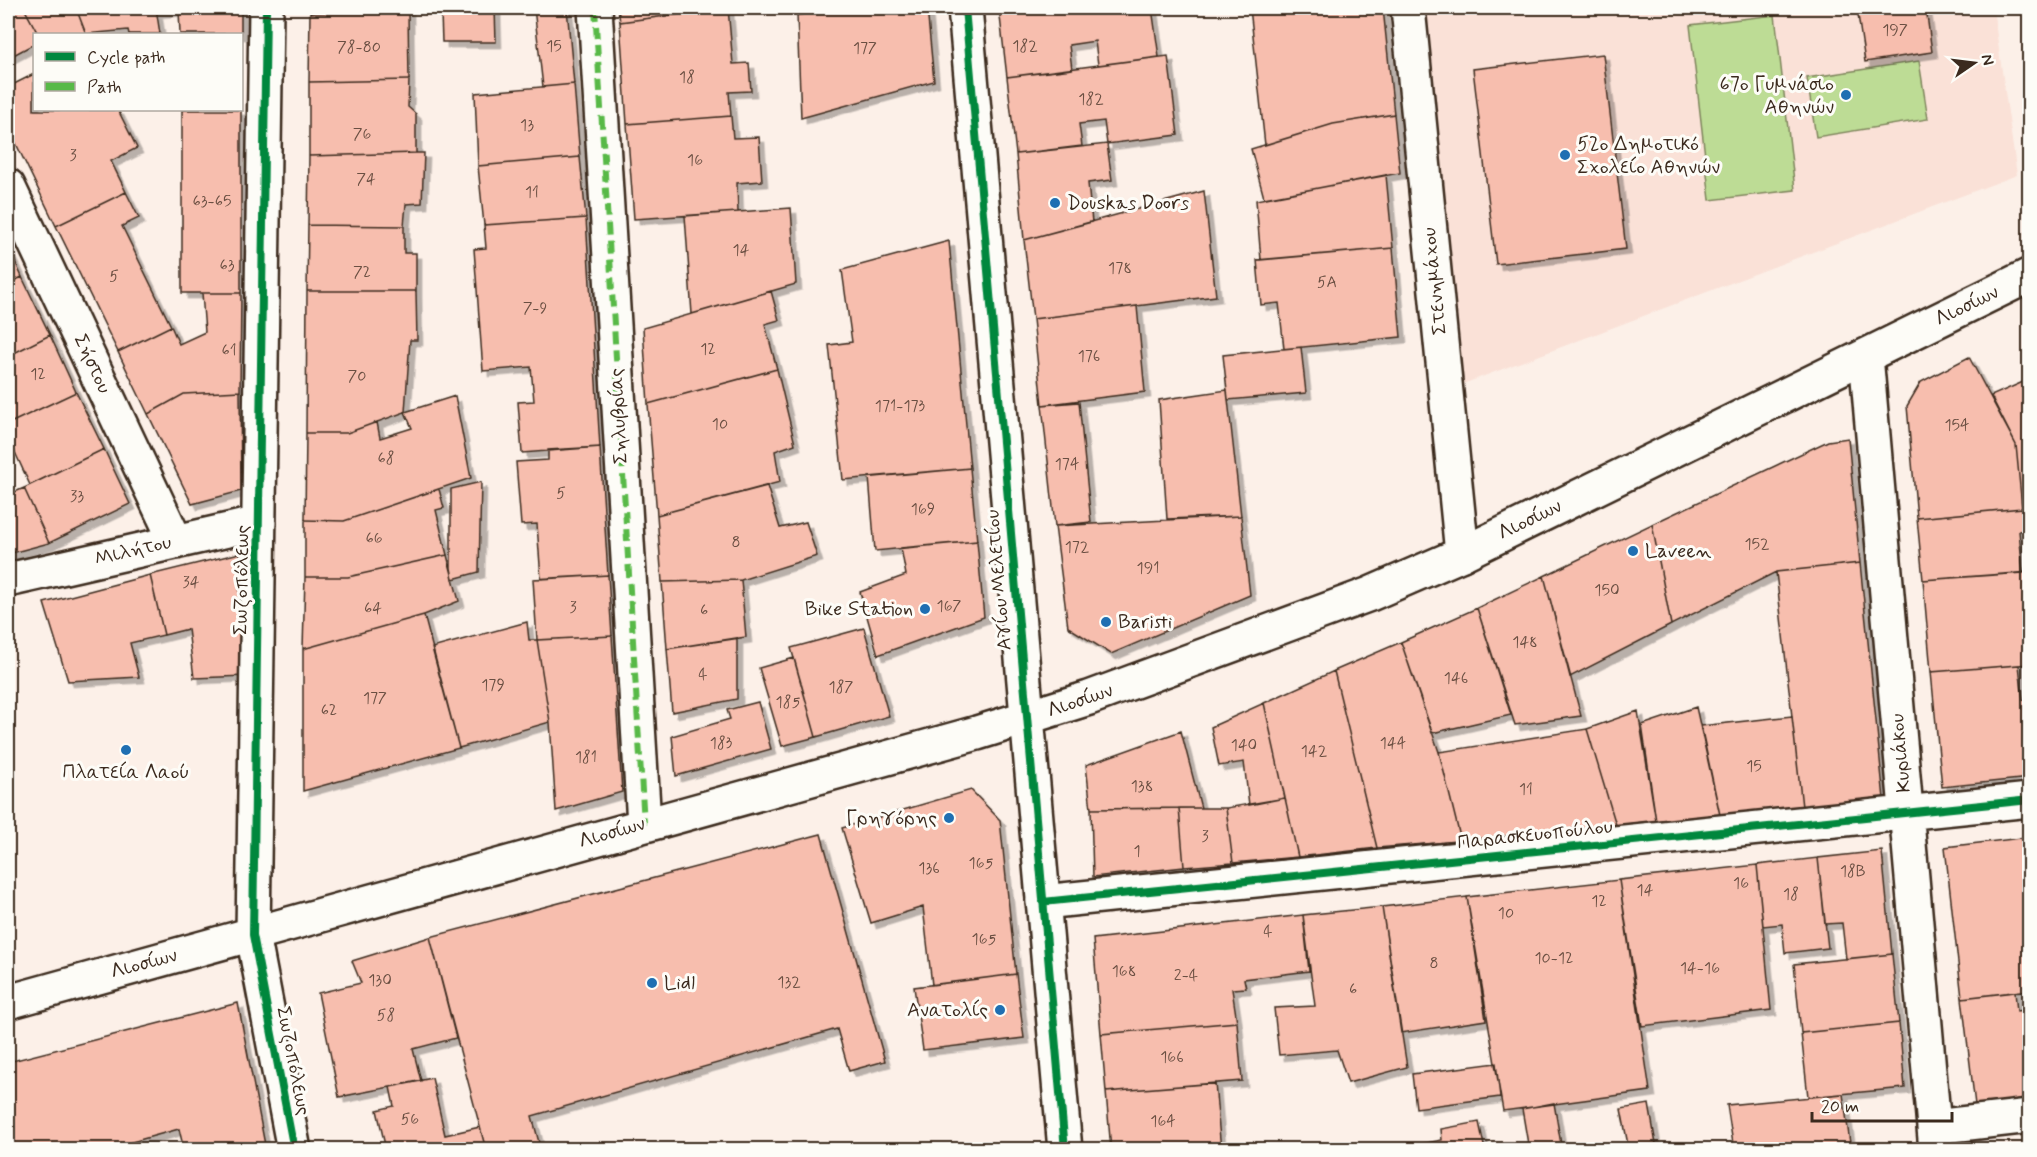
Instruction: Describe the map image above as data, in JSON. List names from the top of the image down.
{
  "streets": {
    "street": [
      "Στενημάχου",
      "Λιοσίων",
      "Σήστου",
      "Σηλυβρίας",
      "Μιλήτου",
      "Σωζοπόλεως",
      "Αγίου Μελετίου",
      "Κυριάκου",
      "Παρασκευοπούλου"
    ]
  },
  "crossings": [
    ["Στενημάχου", "Λιοσίων"],
    ["Λιοσίων", "Σηλυβρίας"],
    ["Λιοσίων", "Σωζοπόλεως"],
    ["Λιοσίων", "Αγίου Μελετίου"],
    ["Λιοσίων", "Κυριάκου"],
    ["Σήστου", "Μιλήτου"],
    ["Μιλήτου", "Σωζοπόλεως"],
    ["Αγίου Μελετίου", "Παρασκευοπούλου"],
    ["Κυριάκου", "Παρασκευοπούλου"]
  ],
  "places": [
    "67ο Γυμνάσιο Αθηνών",
    "52ο Δημοτικό Σχολείο Αθηνών",
    "Douskas Doors",
    "Laveen",
    "Bike Station",
    "Baristi",
    "Πλατεία Λαού",
    "Γρηγόρης",
    "Lidl",
    "Ανατολίς"
  ],
  "house_numbers": [
    "197",
    "15",
    "182",
    "78-80",
    "177",
    "18",
    "182",
    "13",
    "76",
    "3",
    "16",
    "74",
    "11",
    "63-65",
    "14",
    "63",
    "178",
    "72",
    "5",
    "5Α",
    "7-9",
    "12",
    "61",
    "176",
    "12",
    "70",
    "171-173",
    "10",
    "154",
    "68",
    "174",
    "5",
    "33",
    "169",
    "66",
    "8",
    "152",
    "172",
    "191",
    "34",
    "150",
    "167",
    "3",
    "64",
    "6",
    "148",
    "4",
    "146",
    "179",
    "187",
    "177",
    "185",
    "62",
    "183",
    "144",
    "140",
    "142",
    "181",
    "15",
    "138",
    "11",
    "3",
    "1",
    "165",
    "136",
    "18Β",
    "16",
    "14",
    "18",
    "12",
    "10",
    "4",
    "165",
    "10-12",
    "8",
    "14-16",
    "168",
    "2-4",
    "130",
    "132",
    "6",
    "58",
    "166",
    "56",
    "164"
  ],
  "legend": ["Cycle path", "Path"],
  "scale_bar": "20 m",
  "north": "right"
}
